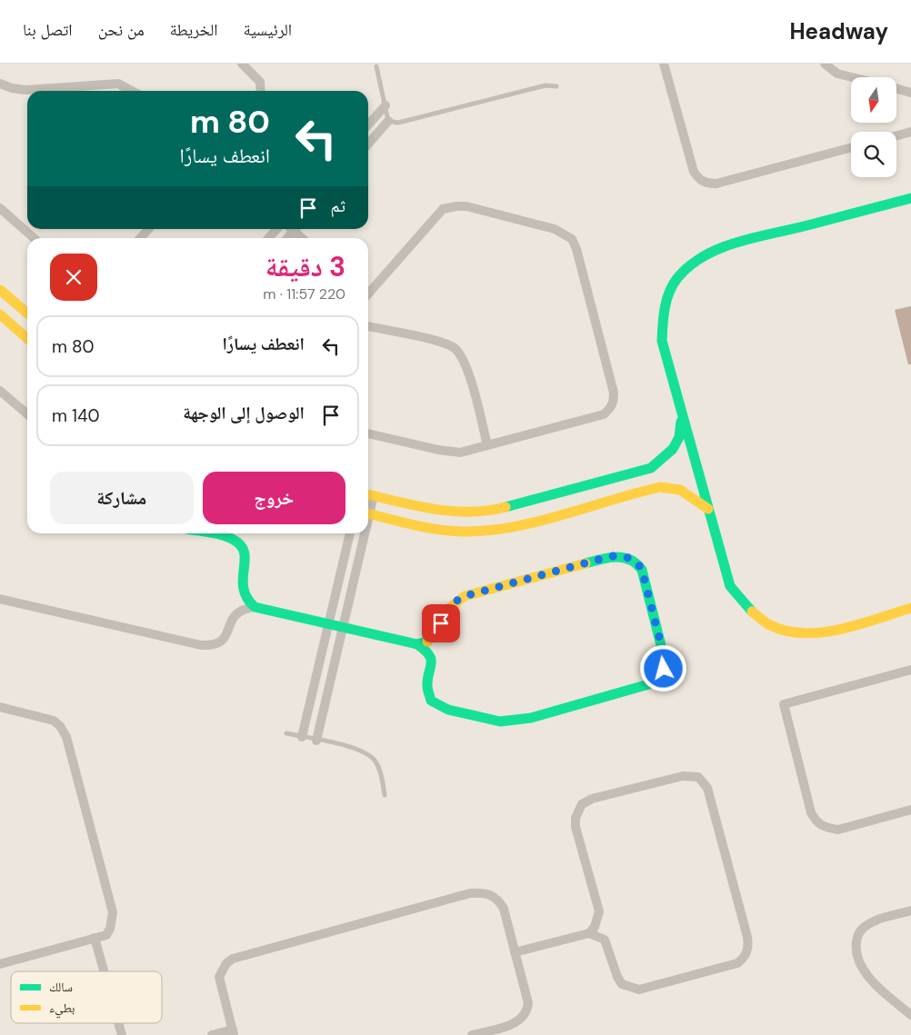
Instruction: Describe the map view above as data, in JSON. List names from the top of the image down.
{
  "legend": ["سالك", "بطيء"],
  "north": "bottom",
  "page": {
    "header": "Headway",
    "nav": [
      "الرئيسية",
      "الخريطة",
      "من نحن",
      "اتصل بنا"
    ],
    "turn": ["80 m", "انعطف يسارًا"],
    "then": "ثم",
    "heading": ["3 دقيقة", "220 m · 11:57"],
    "list": [
      {
        "name": "انعطف يسارًا",
        "value": "80 m"
      },
      {
        "name": "الوصول إلى الوجهة",
        "value": "140 m"
      }
    ],
    "buttons": ["خروج", "مشاركة"]
  }
}
